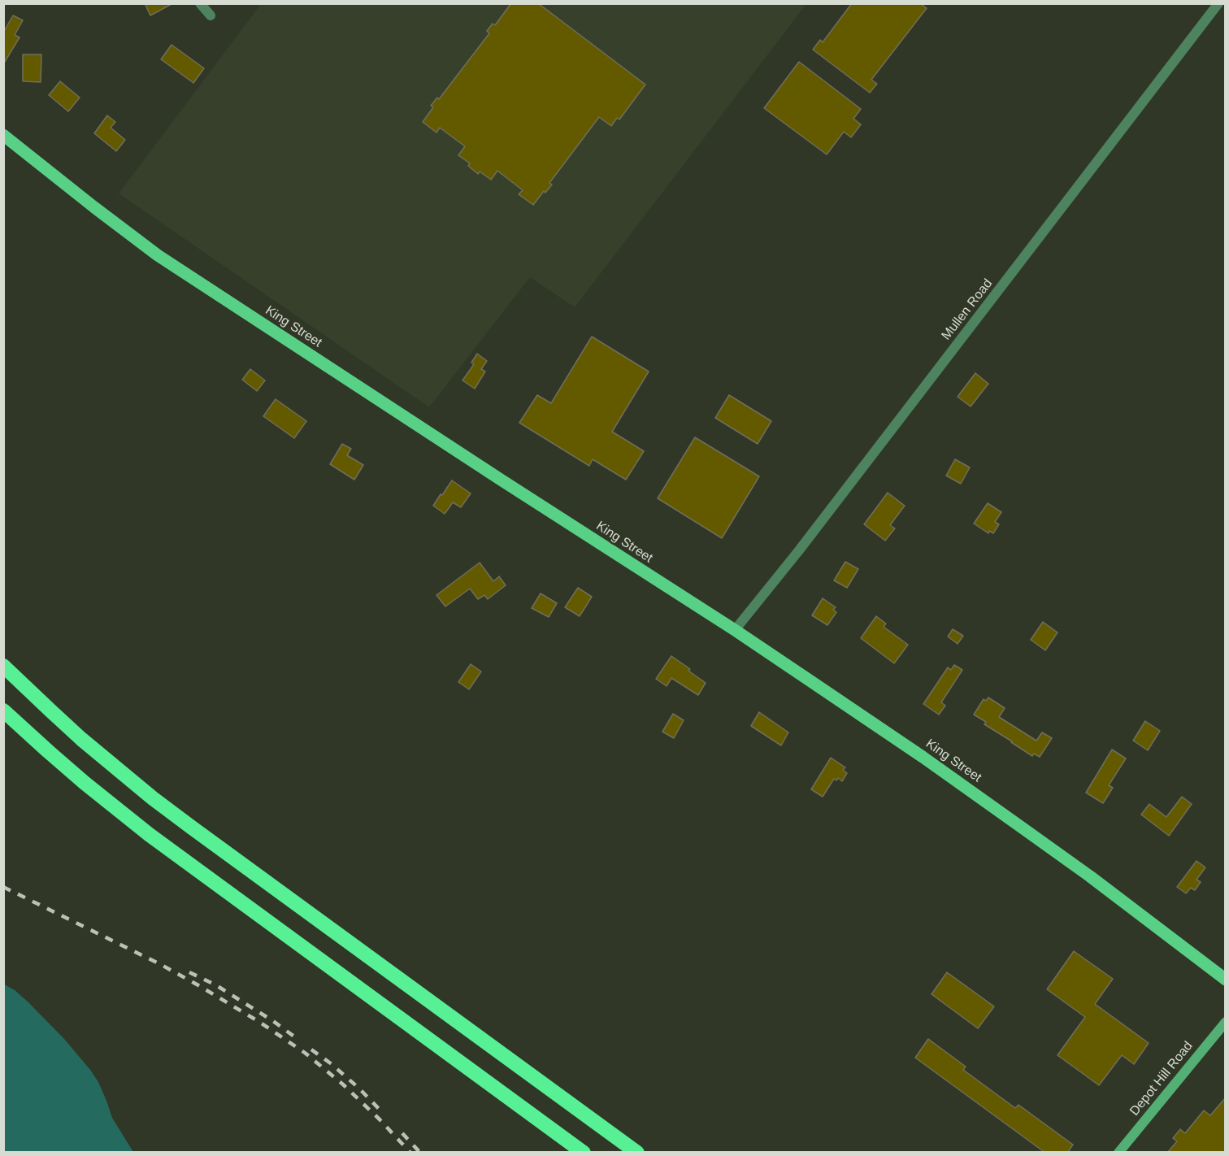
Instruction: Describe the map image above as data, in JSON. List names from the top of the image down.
{
  "streets": {
    "main road": ["King Street", "Depot Hill Road"],
    "street": ["Mullen Road"]
  },
  "crossings": [
    ["Mullen Road", "King Street"]
  ]
}
